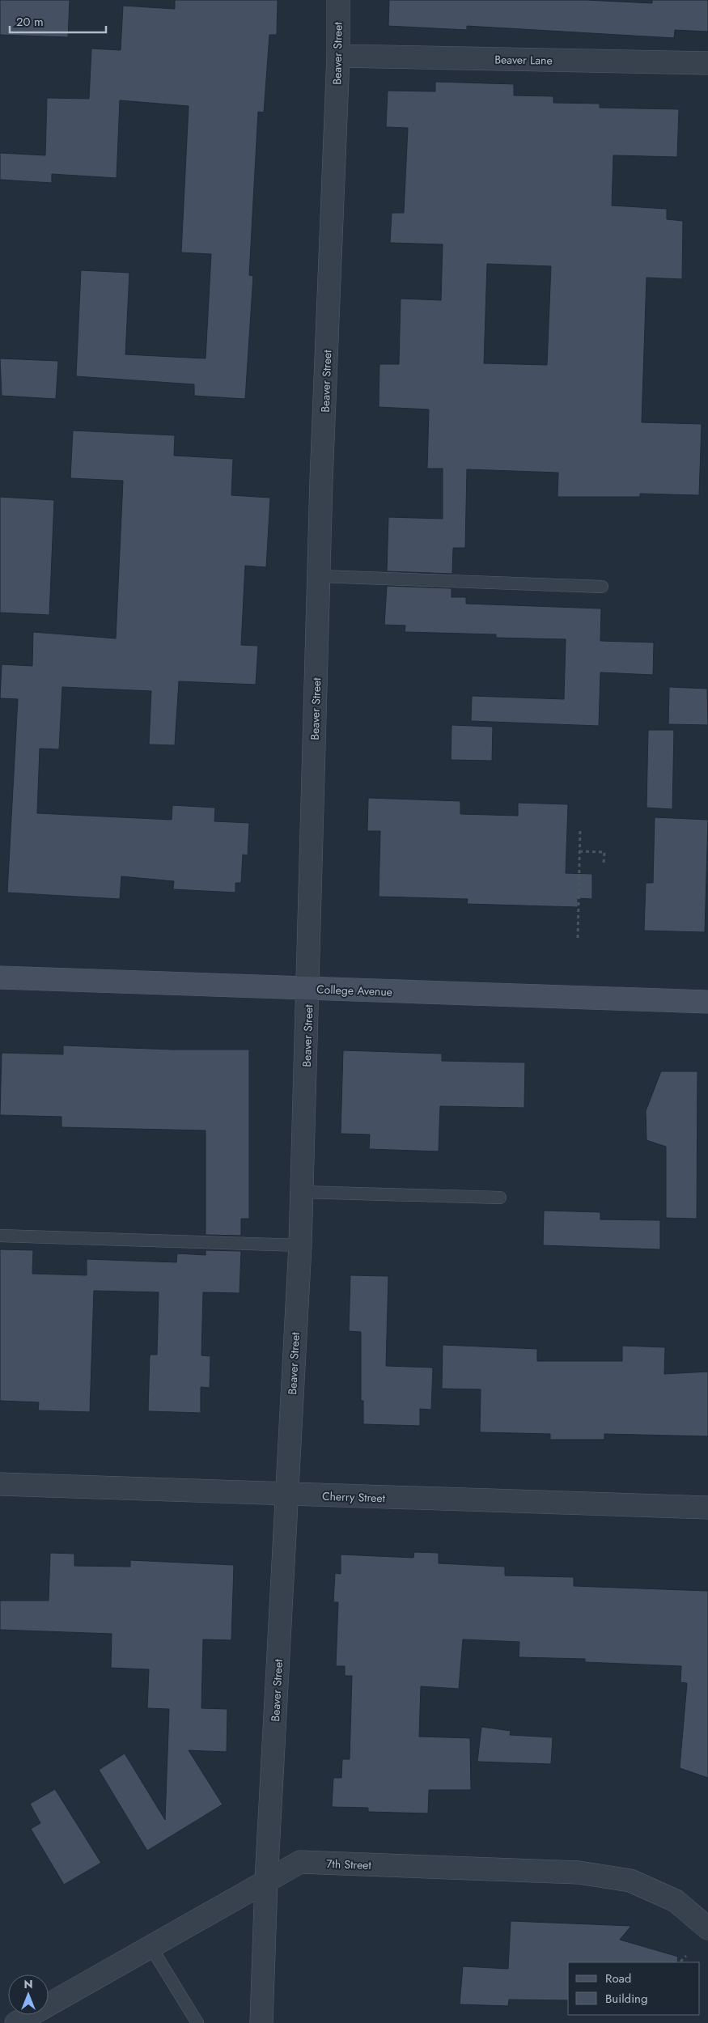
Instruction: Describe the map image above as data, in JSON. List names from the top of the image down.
{
  "streets": {
    "main road": ["College Avenue"],
    "street": [
      "Beaver Street",
      "Beaver Lane",
      "Cherry Street",
      "7th Street"
    ]
  },
  "crossings": [
    ["Beaver Street", "Beaver Lane"],
    ["Beaver Street", "College Avenue"],
    ["Beaver Street", "Cherry Street"],
    ["Beaver Street", "7th Street"]
  ],
  "legend": ["Road", "Building"],
  "scale_bar": "20 m",
  "north": "top"
}
